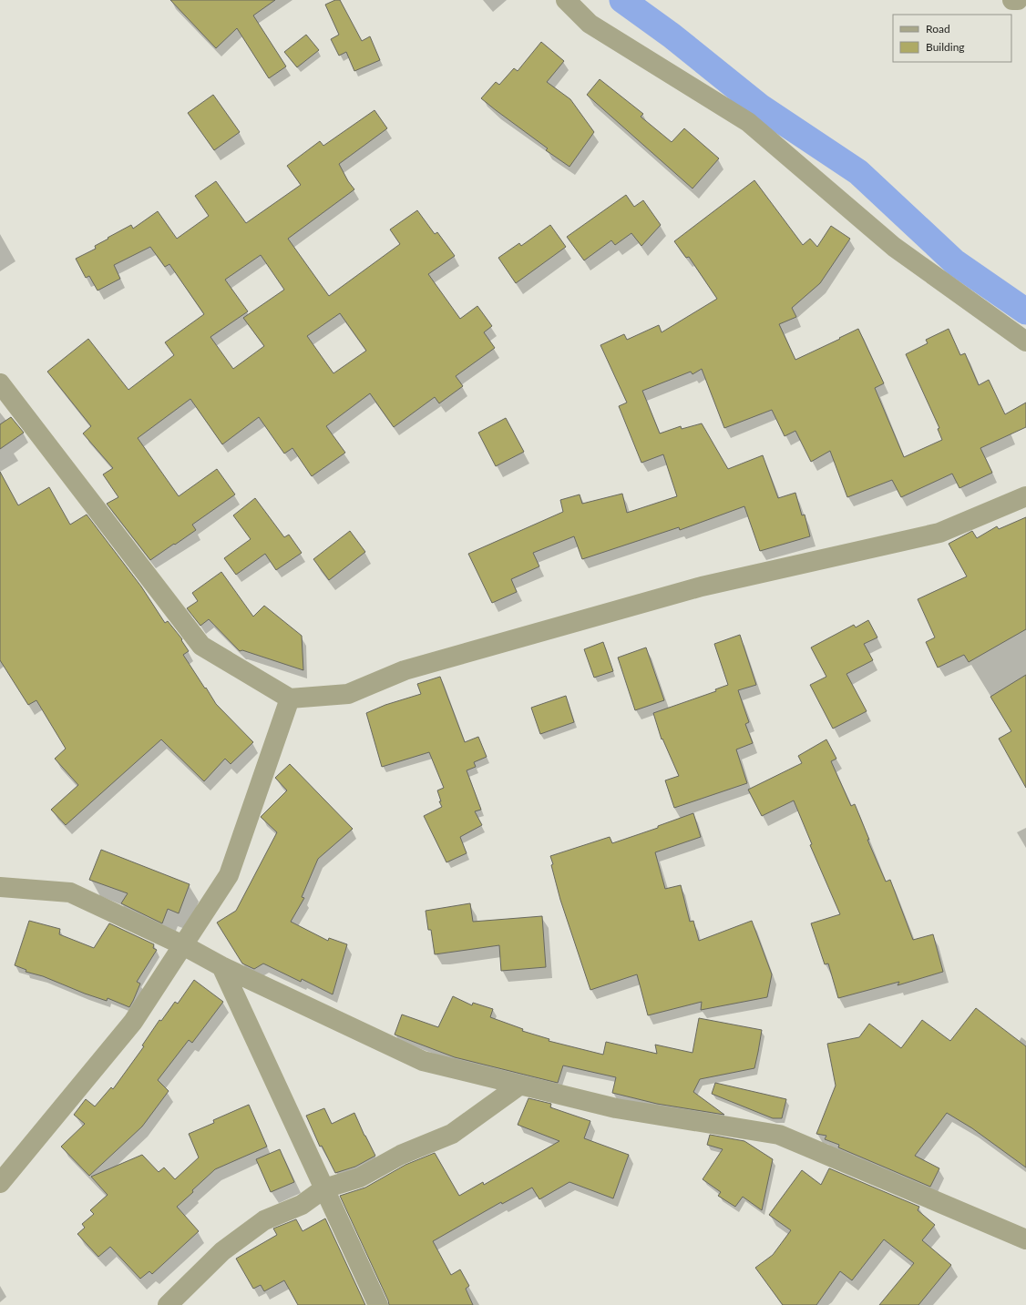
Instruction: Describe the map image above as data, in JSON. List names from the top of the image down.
{
  "legend": ["Road", "Building"]
}
